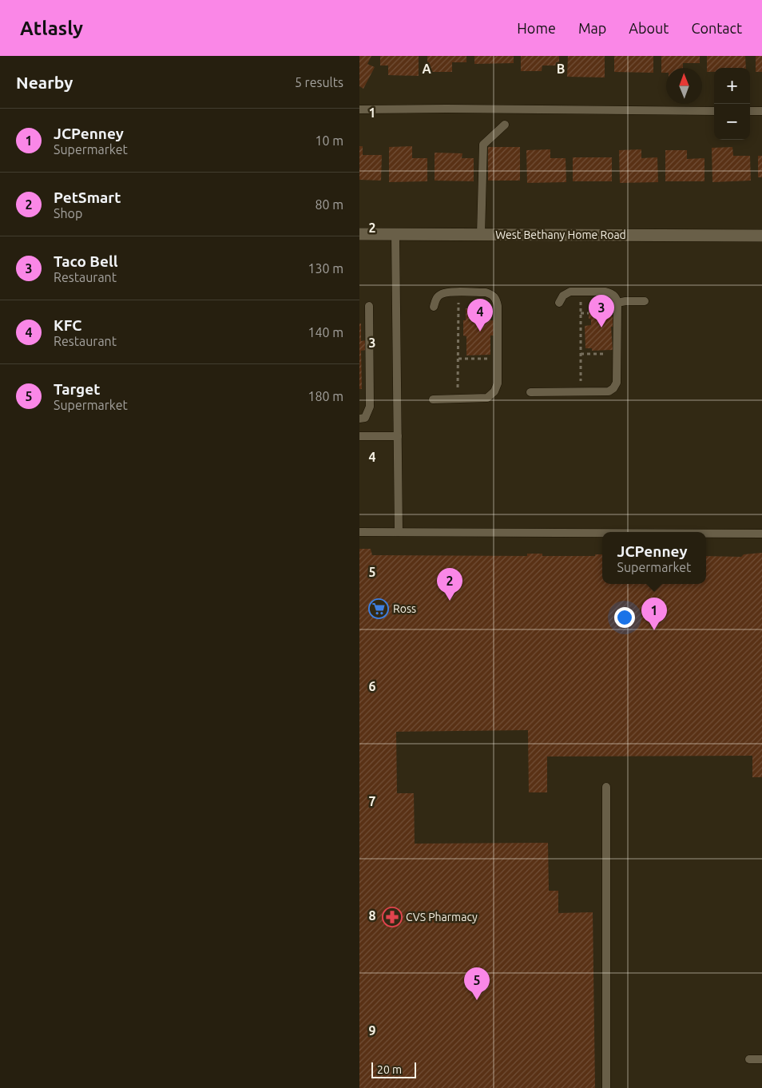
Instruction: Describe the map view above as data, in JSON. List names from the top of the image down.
{
  "streets": {
    "main road": ["West Bethany Home Road"]
  },
  "places": {
    "supermarket": ["Ross"],
    "pharmacy": ["CVS Pharmacy"]
  },
  "scale_bar": "20 m",
  "north": "top",
  "page": {
    "header": "Atlasly",
    "nav": [
      "Home",
      "Map",
      "About",
      "Contact"
    ],
    "heading": ["Nearby", "5 results"],
    "map_buttons": ["+", "−"],
    "list": [
      {
        "mark": "1",
        "name": "JCPenney",
        "note": "Supermarket",
        "value": "10 m"
      },
      {
        "mark": "2",
        "name": "PetSmart",
        "note": "Shop",
        "value": "80 m"
      },
      {
        "mark": "3",
        "name": "Taco Bell",
        "note": "Restaurant",
        "value": "130 m"
      },
      {
        "mark": "4",
        "name": "KFC",
        "note": "Restaurant",
        "value": "140 m"
      },
      {
        "mark": "5",
        "name": "Target",
        "note": "Supermarket",
        "value": "180 m"
      }
    ],
    "pins": [
      "3",
      "4",
      "2",
      "1",
      "5"
    ],
    "popup": ["JCPenney", "Supermarket"],
    "scale": "20 m"
  },
  "grid": {
    "columns": ["A", "B"],
    "rows": [
      "1",
      "2",
      "3",
      "4",
      "5",
      "6",
      "7",
      "8",
      "9"
    ]
  }
}
